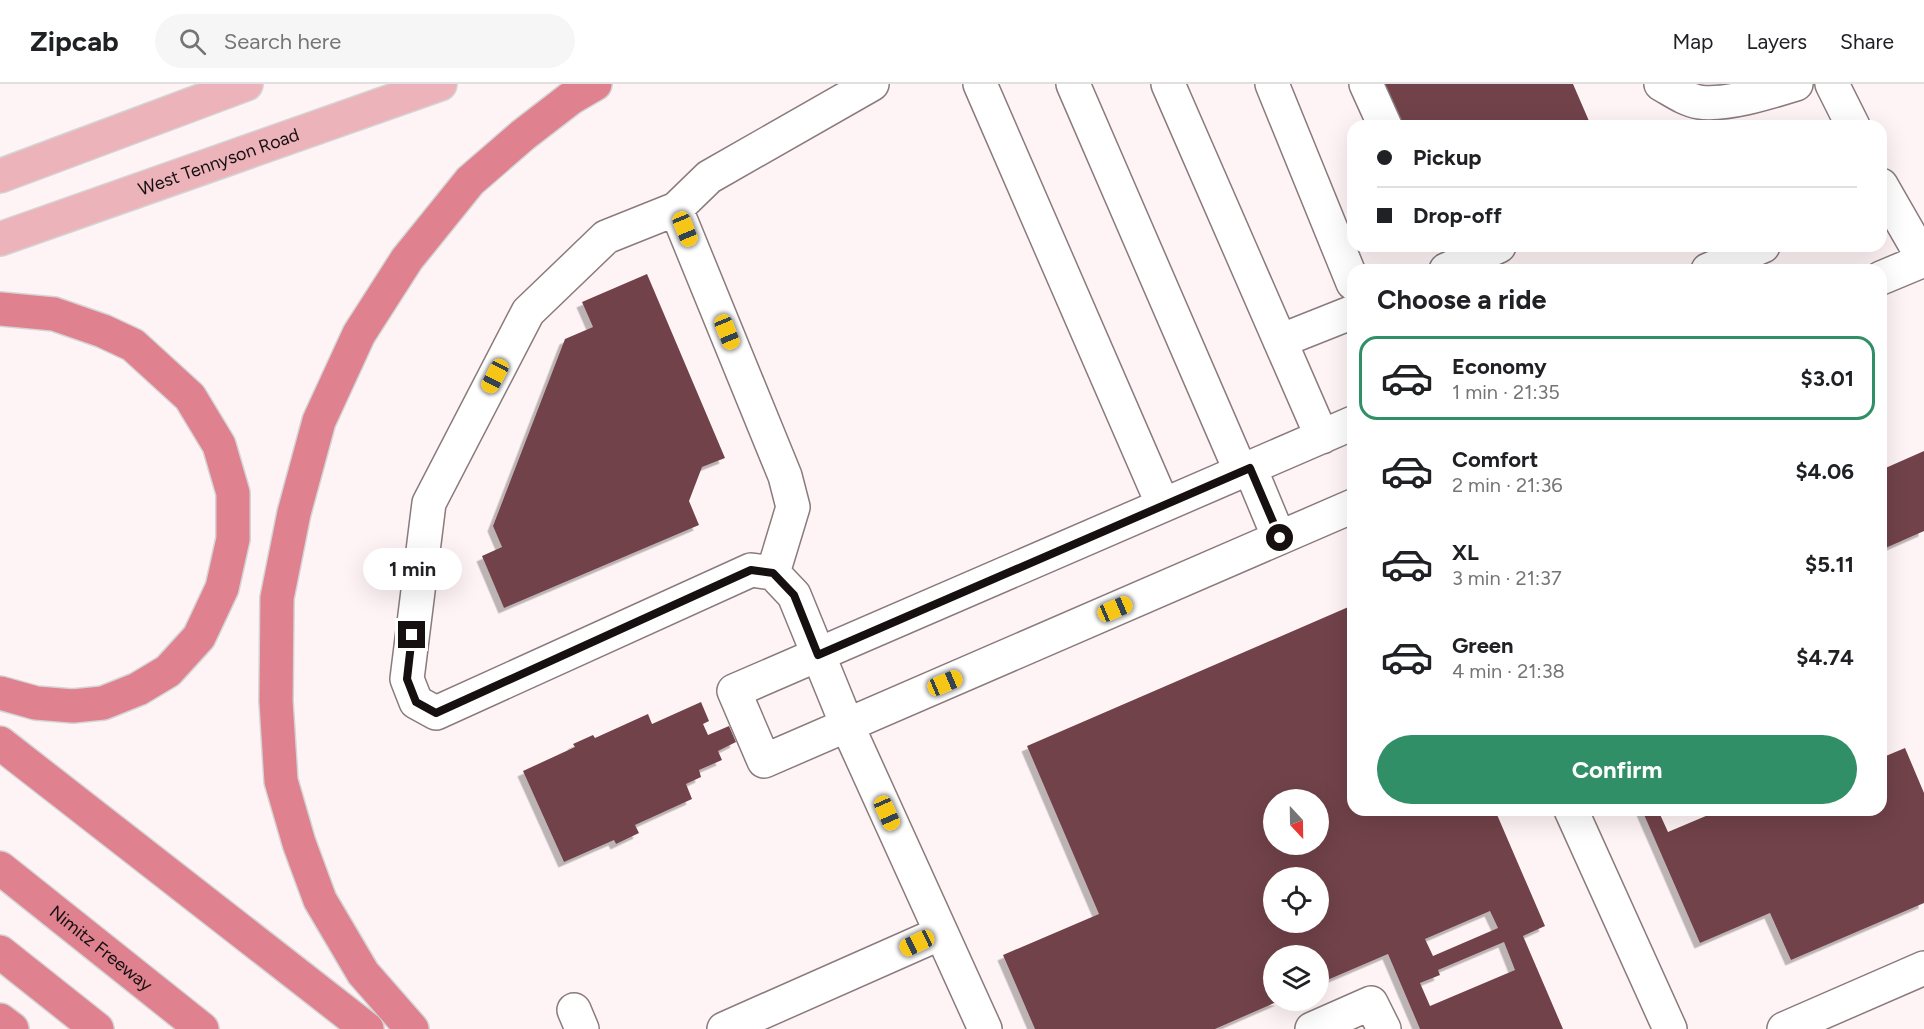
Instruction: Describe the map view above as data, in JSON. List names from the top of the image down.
{
  "streets": {
    "highway": ["Nimitz Freeway"],
    "main road": ["West Tennyson Road"]
  },
  "north": "bottom",
  "page": {
    "header": "Zipcab",
    "search": "Search here",
    "nav": ["Map", "Layers", "Share"],
    "banner": ["Pickup", "Drop-off"],
    "heading": "Choose a ride",
    "list": [
      {
        "name": "Economy",
        "note": "1 min · 21:35",
        "value": "$3.01"
      },
      {
        "name": "Comfort",
        "note": "2 min · 21:36",
        "value": "$4.06"
      },
      {
        "name": "XL",
        "note": "3 min · 21:37",
        "value": "$5.11"
      },
      {
        "name": "Green",
        "note": "4 min · 21:38",
        "value": "$4.74"
      }
    ],
    "bubble": "1 min",
    "buttons": "Confirm"
  }
}
